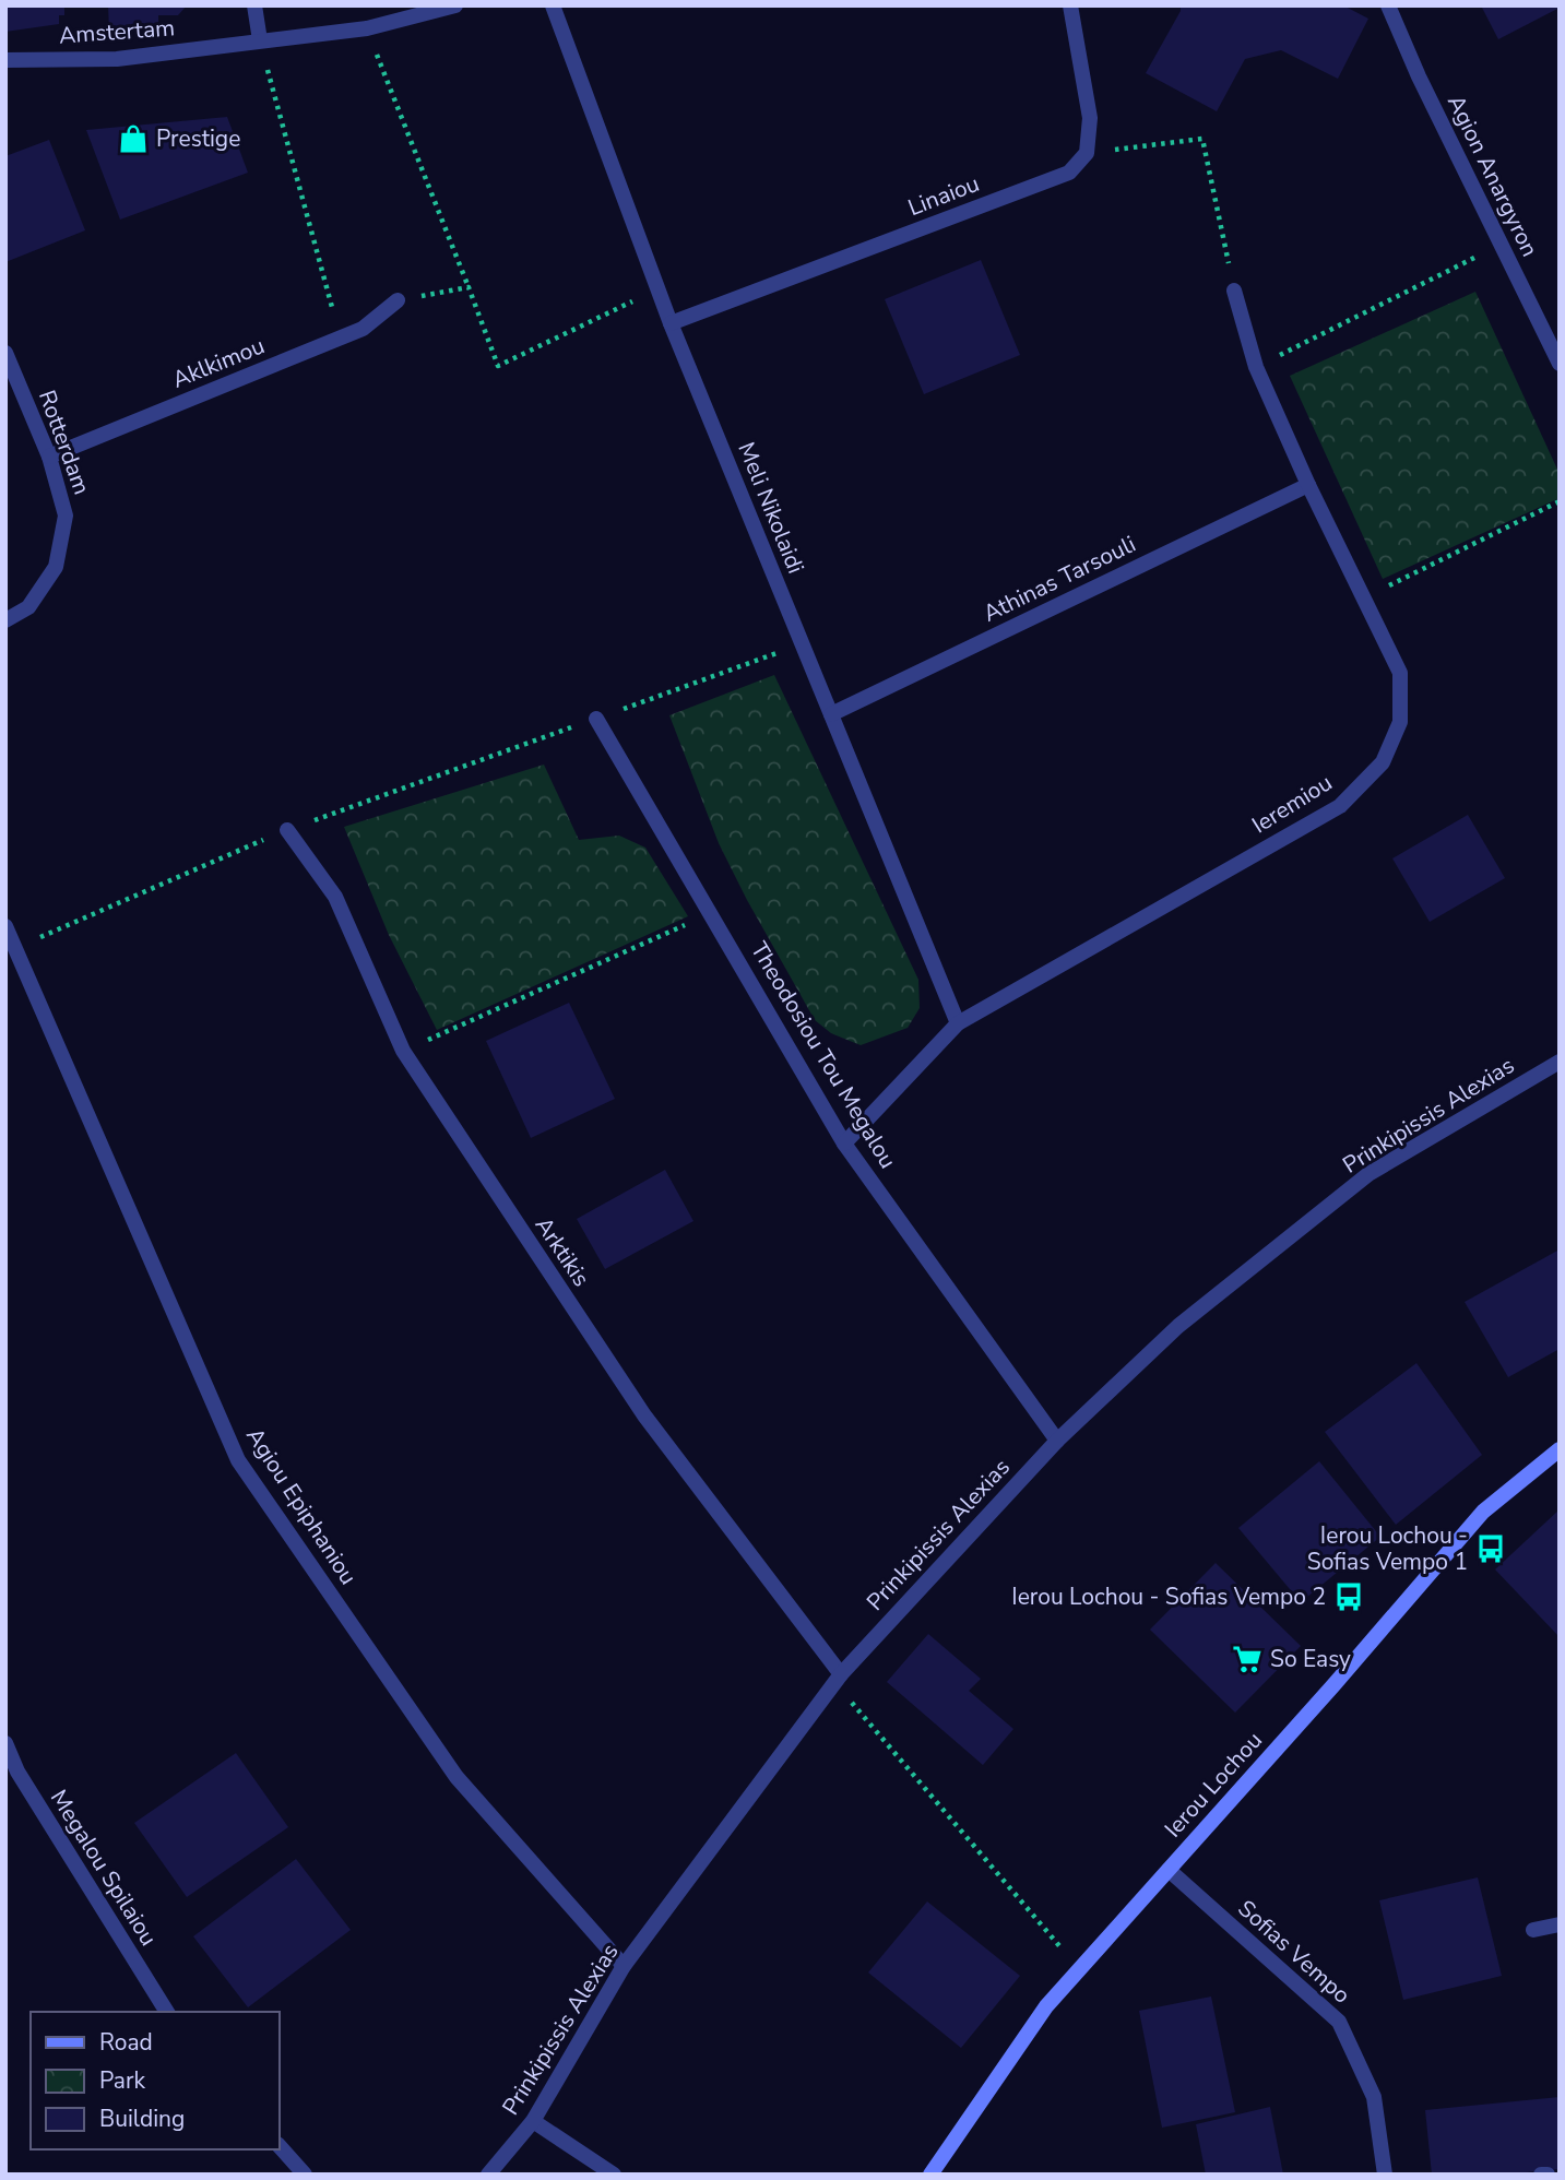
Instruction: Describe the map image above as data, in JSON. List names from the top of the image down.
{
  "streets": {
    "street": [
      "Amstertam",
      "Agion Anargyron",
      "Linaiou",
      "Aklkimou",
      "Rotterdam",
      "Meli Nikolaidi",
      "Athinas Tarsouli",
      "Ieremiou",
      "Theodosiou Tou Megalou",
      "Prinkipissis Alexias",
      "Arktikis",
      "Agiou Epiphaniou",
      "Ierou Lochou",
      "Megalou Spilaiou",
      "Sofias Vempo"
    ]
  },
  "crossings": [
    ["Linaiou", "Meli Nikolaidi"],
    ["Aklkimou", "Rotterdam"],
    ["Meli Nikolaidi", "Athinas Tarsouli"],
    ["Meli Nikolaidi", "Ieremiou"],
    ["Athinas Tarsouli", "Ieremiou"],
    ["Ieremiou", "Theodosiou Tou Megalou"],
    ["Theodosiou Tou Megalou", "Prinkipissis Alexias"],
    ["Prinkipissis Alexias", "Arktikis"],
    ["Prinkipissis Alexias", "Agiou Epiphaniou"],
    ["Ierou Lochou", "Sofias Vempo"]
  ],
  "places": {
    "shop": ["Prestige"],
    "bus stop": ["Ierou Lochou - Sofias Vempo 1", "Ierou Lochou - Sofias Vempo 2"],
    "supermarket": ["So Easy"]
  },
  "legend": ["Road", "Park", "Building"]
}
